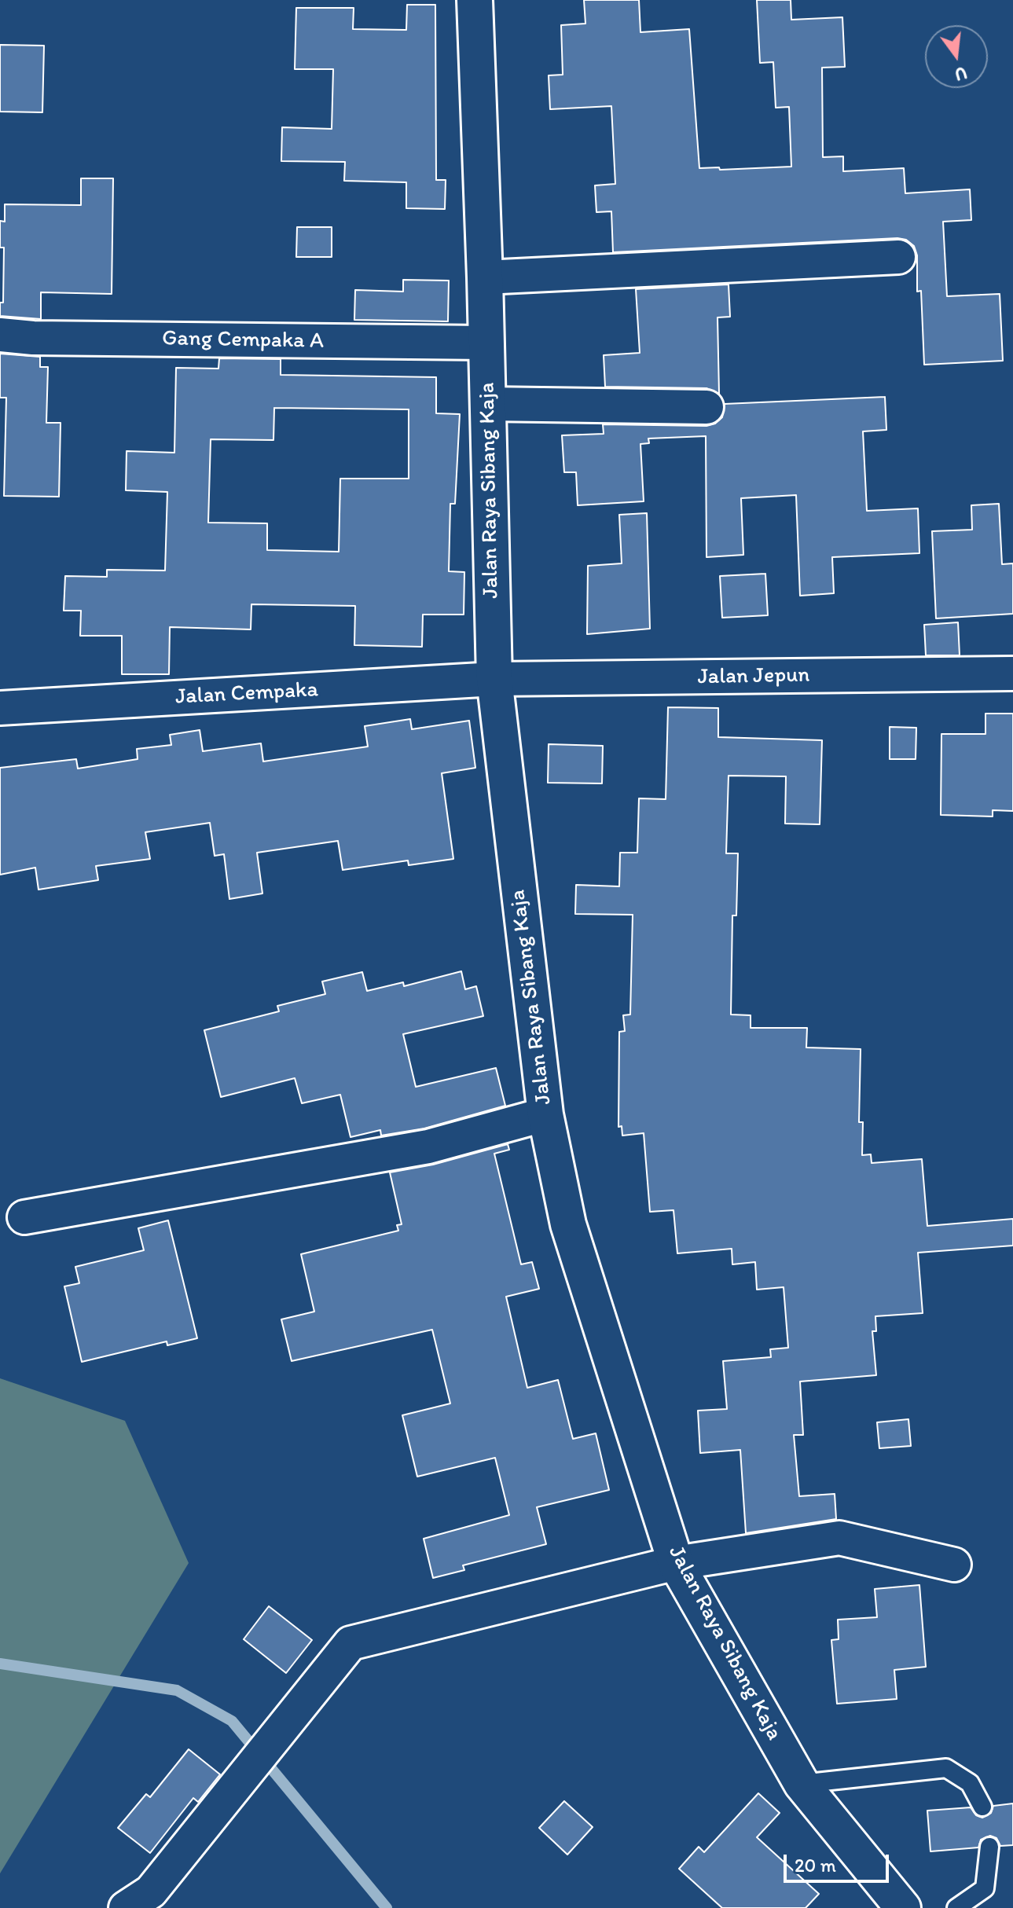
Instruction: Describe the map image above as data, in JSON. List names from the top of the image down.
{
  "streets": {
    "main road": ["Jalan Raya Sibang Kaja"],
    "street": ["Gang Cempaka A", "Jalan Jepun", "Jalan Cempaka"]
  },
  "crossings": [
    ["Gang Cempaka A", "Jalan Raya Sibang Kaja"],
    ["Jalan Raya Sibang Kaja", "Jalan Jepun"],
    ["Jalan Raya Sibang Kaja", "Jalan Cempaka"],
    ["Jalan Jepun", "Jalan Cempaka"]
  ],
  "scale_bar": "20 m",
  "north": "bottom"
}
